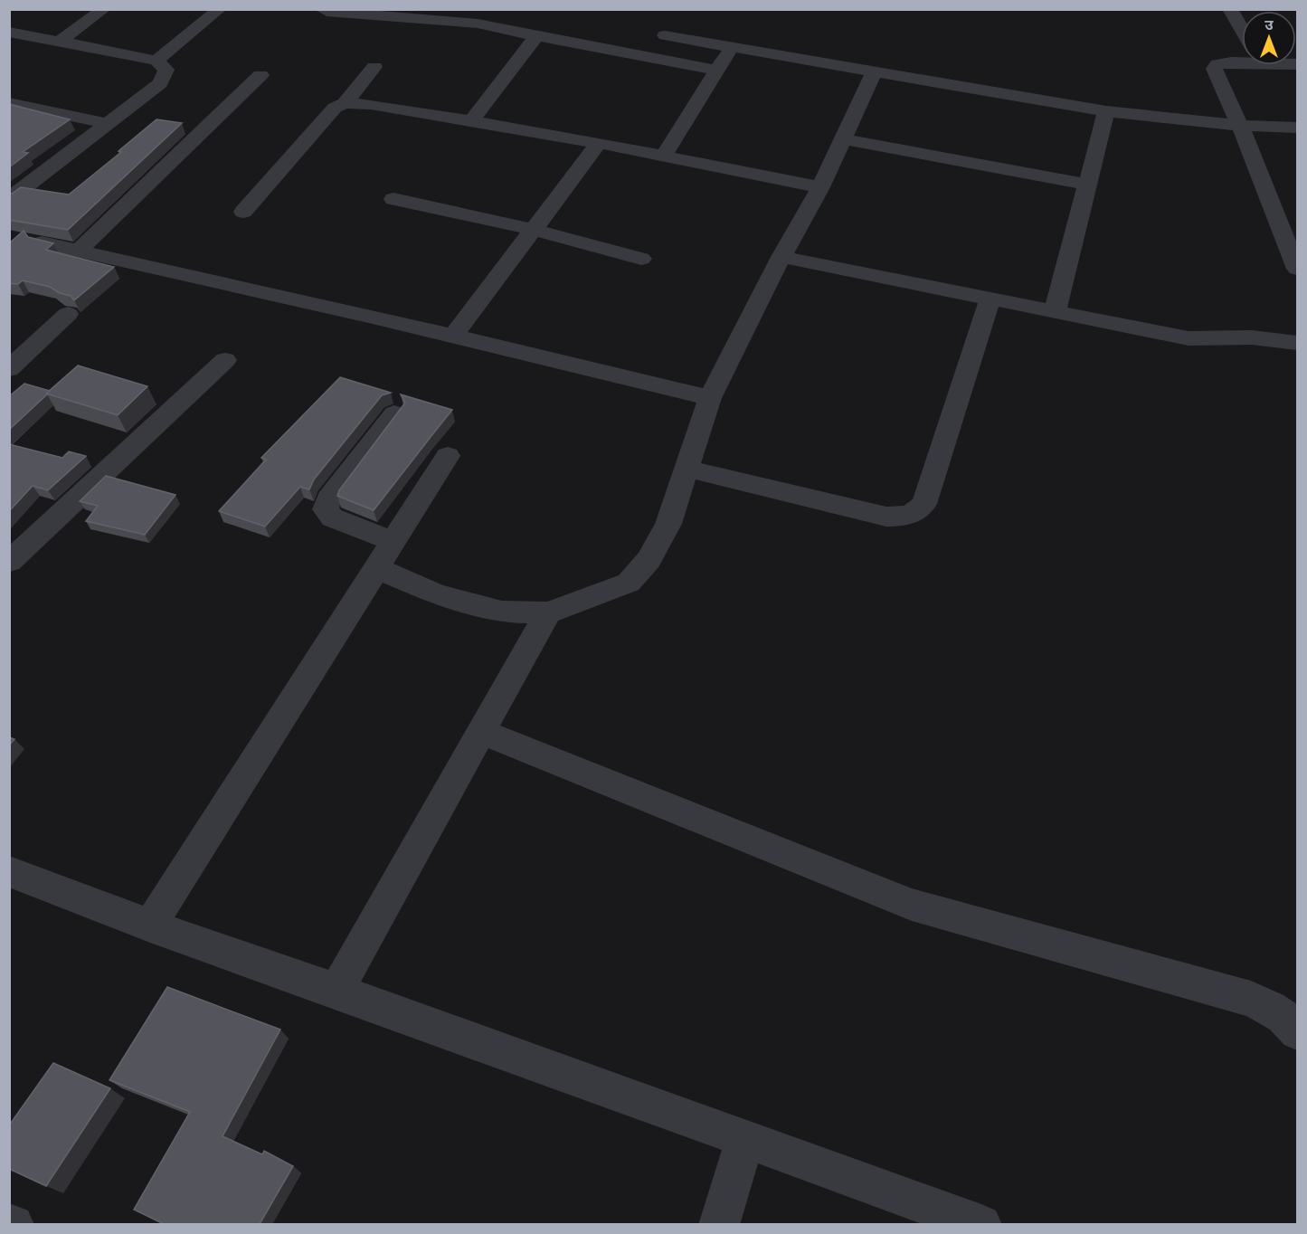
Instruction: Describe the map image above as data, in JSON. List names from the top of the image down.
{
  "north": "top"
}
